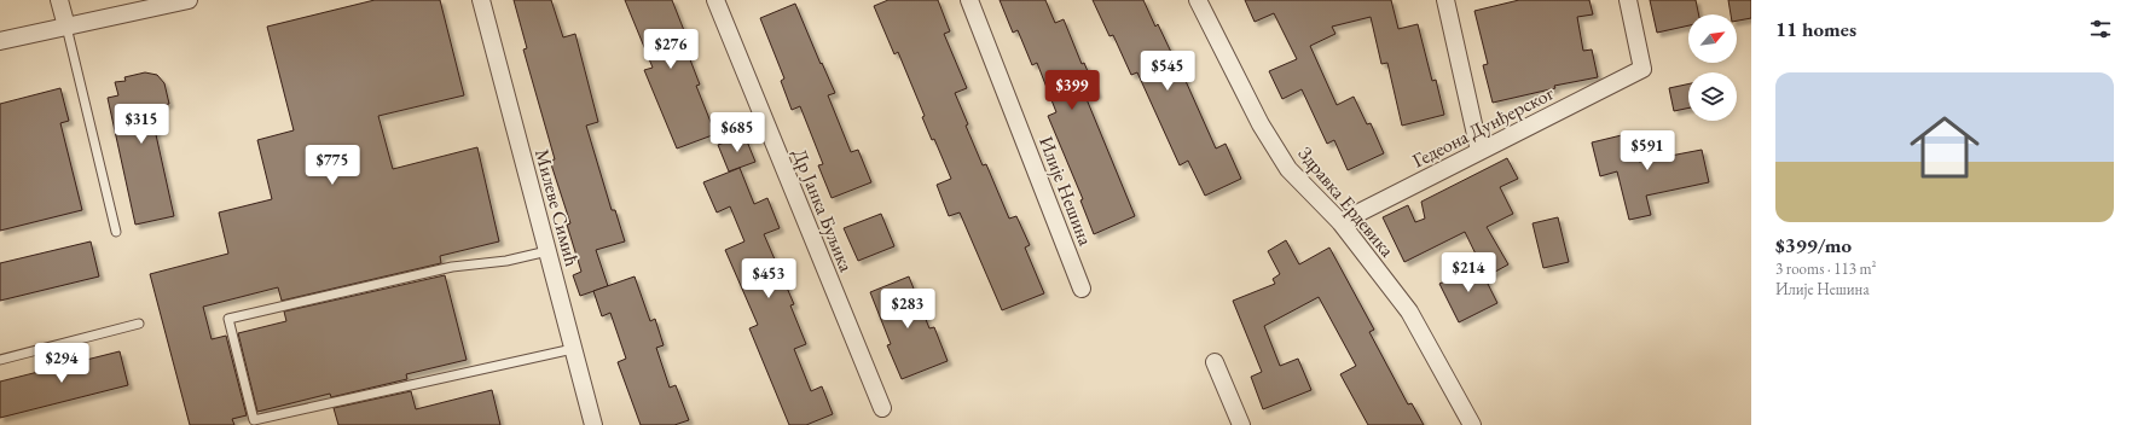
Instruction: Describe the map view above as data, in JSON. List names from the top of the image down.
{
  "streets": {
    "street": [
      "Гедеона Дунђерског",
      "Илије Нешина",
      "Здравка Ердевика",
      "Милеве Симић",
      "Др Јанка Буљика"
    ]
  },
  "crossings": [
    ["Гедеона Дунђерског", "Здравка Ердевика"]
  ],
  "north": "top right",
  "page": {
    "heading": "11 homes",
    "price": [
      "$276",
      "$545",
      "$399",
      "$315",
      "$685",
      "$591",
      "$775",
      "$214",
      "$453",
      "$283",
      "$294"
    ],
    "list": [
      {
        "name": "$399/mo",
        "note": "3 rooms · 113 m² · Илије Нешина"
      }
    ]
  }
}
